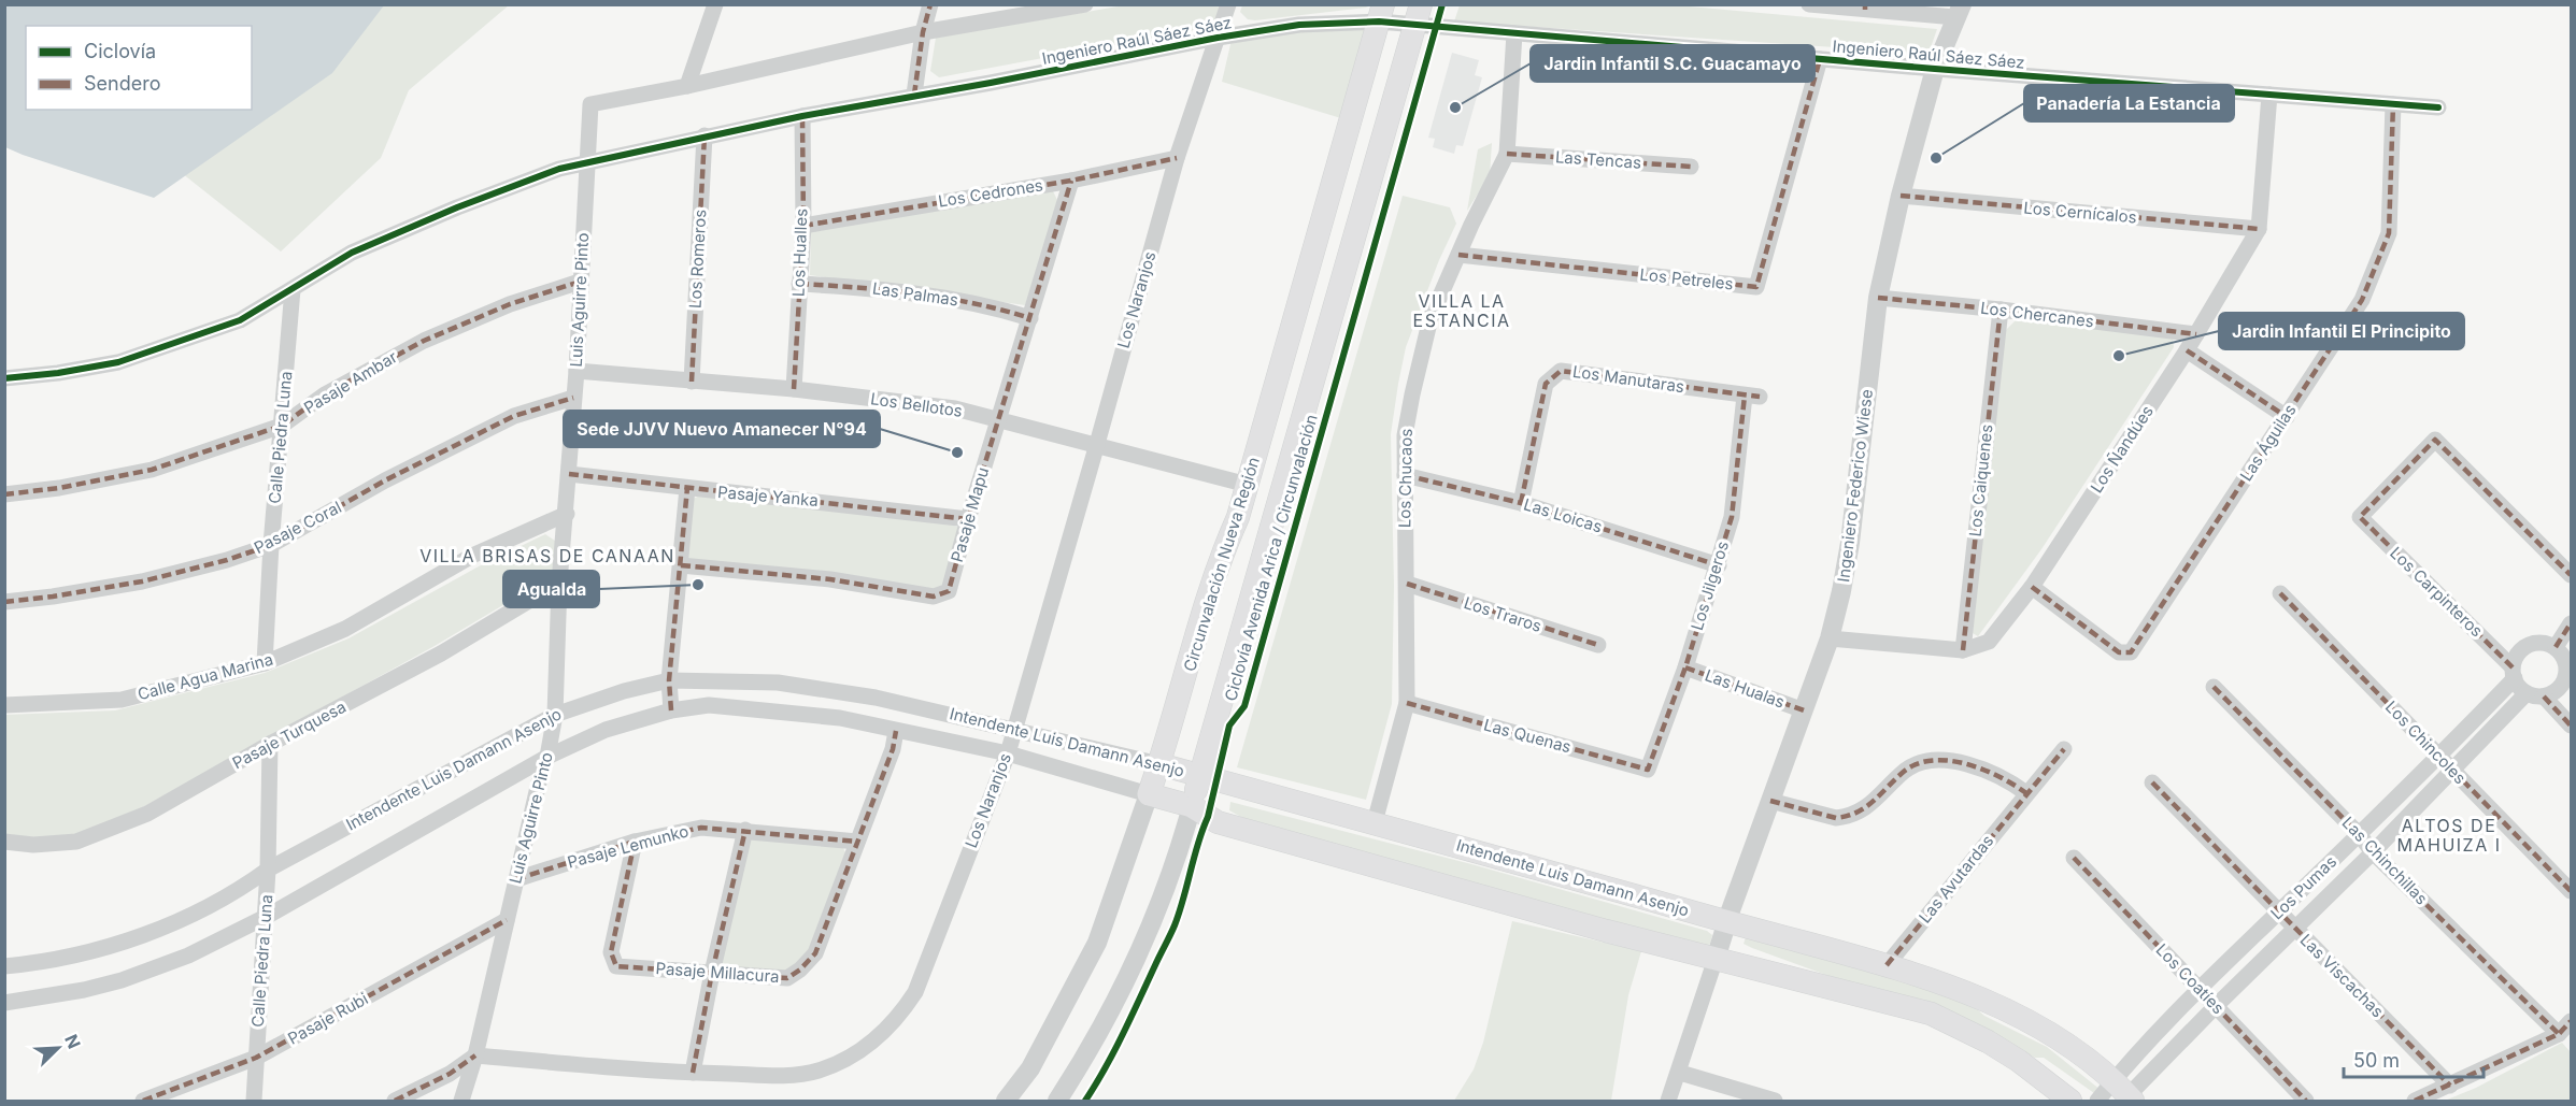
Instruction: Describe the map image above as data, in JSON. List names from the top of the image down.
{
  "streets": {
    "main road": ["Circunvalación Nueva Región", "Intendente Luis Damann Asenjo"],
    "street": [
      "Ingeniero Raúl Sáez Sáez",
      "Las Tencas",
      "Los Cedrones",
      "Los Cernícalos",
      "Los Hualles",
      "Los Romeros",
      "Los Petreles",
      "Las Palmas",
      "Luis Aguirre Pinto",
      "Los Naranjos",
      "Los Chercanes",
      "Los Manutaras",
      "Pasaje Ambar",
      "Los Bellotos",
      "Calle Piedra Luna",
      "Las Águilas",
      "Los Ñandúes",
      "Los Chucaos",
      "Los Caiquenes",
      "Ingeniero Federico Wiese",
      "Pasaje Yanka",
      "Pasaje Mapu",
      "Las Loicas",
      "Pasaje Coral",
      "Los Jilgeros",
      "Los Carpinteros",
      "Los Traros",
      "Calle Agua Marina",
      "Las Hualas",
      "Pasaje Turquesa",
      "Las Quenas",
      "Los Chincoles",
      "Pasaje Lemunko",
      "Las Chinchillas",
      "Las Avutardas",
      "Los Pumas",
      "Pasaje Millacura",
      "Las Viscachas",
      "Los Coatíes",
      "Pasaje Rubi"
    ],
    "cycle path": ["Ciclovía Avenida Arica / Circunvalación"]
  },
  "crossings": [
    ["Ingeniero Raúl Sáez Sáez", "Los Hualles"],
    ["Ingeniero Raúl Sáez Sáez", "Los Romeros"],
    ["Ingeniero Raúl Sáez Sáez", "Los Petreles"],
    ["Ingeniero Raúl Sáez Sáez", "Luis Aguirre Pinto"],
    ["Ingeniero Raúl Sáez Sáez", "Los Naranjos"],
    ["Ingeniero Raúl Sáez Sáez", "Calle Piedra Luna"],
    ["Ingeniero Raúl Sáez Sáez", "Las Águilas"],
    ["Ingeniero Raúl Sáez Sáez", "Los Ñandúes"],
    ["Ingeniero Raúl Sáez Sáez", "Los Chucaos"],
    ["Ingeniero Raúl Sáez Sáez", "Ingeniero Federico Wiese"],
    ["Ingeniero Raúl Sáez Sáez", "Circunvalación Nueva Región"],
    ["Las Tencas", "Los Chucaos"],
    ["Los Cedrones", "Los Hualles"],
    ["Los Cedrones", "Los Naranjos"],
    ["Los Cedrones", "Pasaje Mapu"],
    ["Los Cernícalos", "Los Ñandúes"],
    ["Los Cernícalos", "Ingeniero Federico Wiese"],
    ["Los Hualles", "Las Palmas"],
    ["Los Hualles", "Los Bellotos"],
    ["Los Romeros", "Los Bellotos"],
    ["Los Petreles", "Los Chucaos"],
    ["Las Palmas", "Pasaje Mapu"],
    ["Luis Aguirre Pinto", "Los Naranjos"],
    ["Luis Aguirre Pinto", "Pasaje Ambar"],
    ["Luis Aguirre Pinto", "Los Bellotos"],
    ["Luis Aguirre Pinto", "Pasaje Yanka"],
    ["Luis Aguirre Pinto", "Pasaje Coral"],
    ["Luis Aguirre Pinto", "Calle Agua Marina"],
    ["Luis Aguirre Pinto", "Pasaje Turquesa"],
    ["Luis Aguirre Pinto", "Intendente Luis Damann Asenjo"],
    ["Luis Aguirre Pinto", "Pasaje Lemunko"],
    ["Luis Aguirre Pinto", "Pasaje Rubi"],
    ["Los Naranjos", "Los Bellotos"],
    ["Los Naranjos", "Intendente Luis Damann Asenjo"],
    ["Los Chercanes", "Los Ñandúes"],
    ["Los Chercanes", "Los Caiquenes"],
    ["Los Chercanes", "Ingeniero Federico Wiese"],
    ["Los Manutaras", "Las Loicas"],
    ["Los Manutaras", "Los Jilgeros"],
    ["Pasaje Ambar", "Calle Piedra Luna"],
    ["Los Bellotos", "Pasaje Mapu"],
    ["Los Bellotos", "Circunvalación Nueva Región"],
    ["Calle Piedra Luna", "Pasaje Coral"],
    ["Calle Piedra Luna", "Calle Agua Marina"],
    ["Calle Piedra Luna", "Pasaje Turquesa"],
    ["Calle Piedra Luna", "Intendente Luis Damann Asenjo"],
    ["Calle Piedra Luna", "Pasaje Rubi"],
    ["Las Águilas", "Los Ñandúes"],
    ["Los Ñandúes", "Los Caiquenes"],
    ["Los Ñandúes", "Ingeniero Federico Wiese"],
    ["Los Chucaos", "Las Loicas"],
    ["Los Chucaos", "Los Traros"],
    ["Los Chucaos", "Las Quenas"],
    ["Los Chucaos", "Intendente Luis Damann Asenjo"],
    ["Ingeniero Federico Wiese", "Las Hualas"],
    ["Ingeniero Federico Wiese", "Intendente Luis Damann Asenjo"],
    ["Pasaje Yanka", "Pasaje Mapu"],
    ["Las Loicas", "Los Jilgeros"],
    ["Circunvalación Nueva Región", "Intendente Luis Damann Asenjo"],
    ["Los Jilgeros", "Las Hualas"],
    ["Los Jilgeros", "Las Quenas"],
    ["Los Carpinteros", "Los Pumas"],
    ["Intendente Luis Damann Asenjo", "Las Avutardas"],
    ["Intendente Luis Damann Asenjo", "Los Pumas"],
    ["Intendente Luis Damann Asenjo", "Pasaje Millacura"],
    ["Los Chincoles", "Los Pumas"],
    ["Pasaje Lemunko", "Pasaje Millacura"],
    ["Las Chinchillas", "Los Pumas"],
    ["Los Pumas", "Las Viscachas"],
    ["Los Pumas", "Los Coatíes"]
  ],
  "districts": ["VILLA LA ESTANCIA", "VILLA BRISAS DE CANAAN", "ALTOS DE MAHUIZA I"],
  "places": [
    "Jardin Infantil S.C. Guacamayo",
    "Panadería La Estancia",
    "Jardin Infantil El Principito",
    "Sede JJVV Nuevo Amanecer N°94",
    "Agualda"
  ],
  "legend": ["Ciclovía", "Sendero"],
  "scale_bar": "50 m",
  "north": "top right"
}
